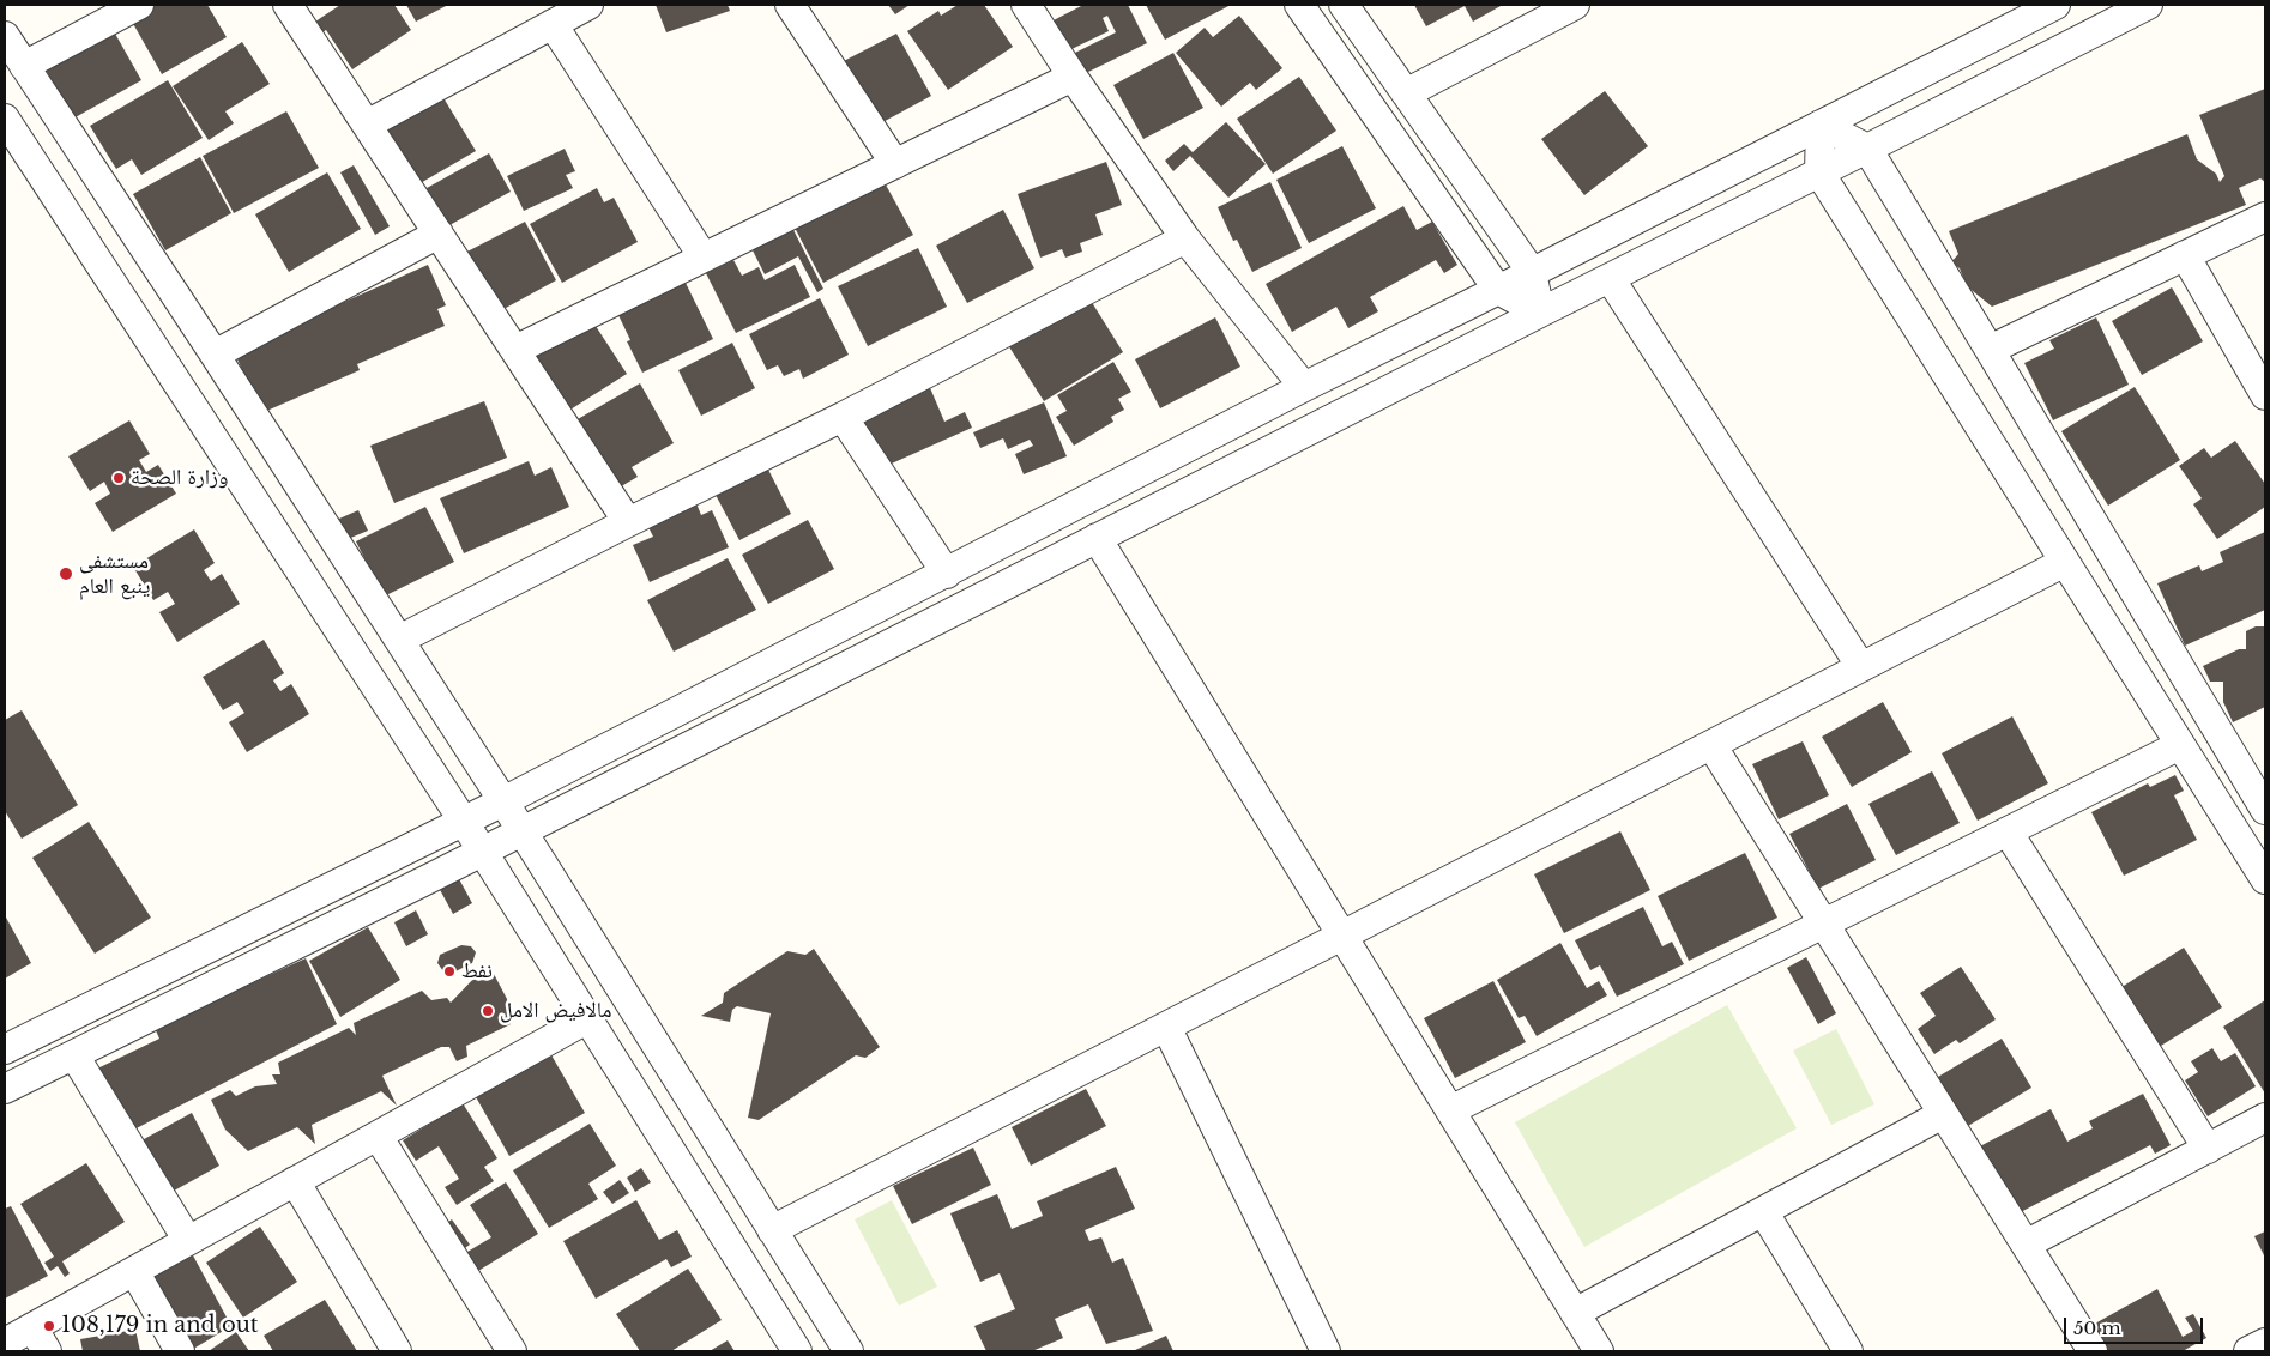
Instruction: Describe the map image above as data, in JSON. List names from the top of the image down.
{
  "places": [
    "وزارة الصحة",
    "مستشفى ينبع العام",
    "نفط",
    "مالافيض الامل",
    "108,179 in and out"
  ],
  "scale_bar": "50 m"
}
